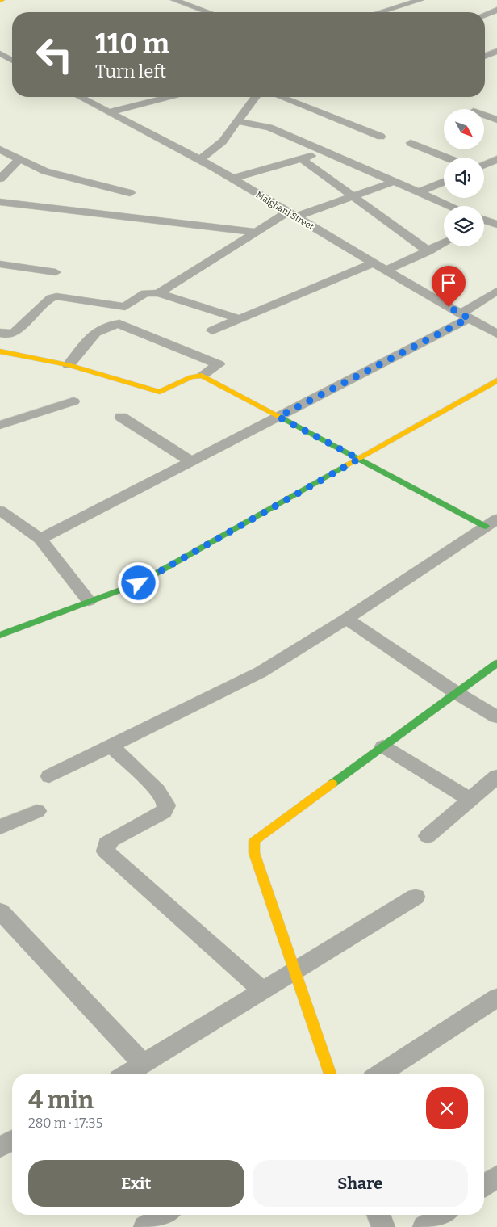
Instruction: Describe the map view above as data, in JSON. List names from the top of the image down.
{
  "streets": {
    "street": ["Malghani Street"]
  },
  "north": "bottom right",
  "page": {
    "turn": ["110 m", "Turn left"],
    "heading": ["4 min", "280 m · 17:35"],
    "buttons": ["Exit", "Share"]
  }
}
